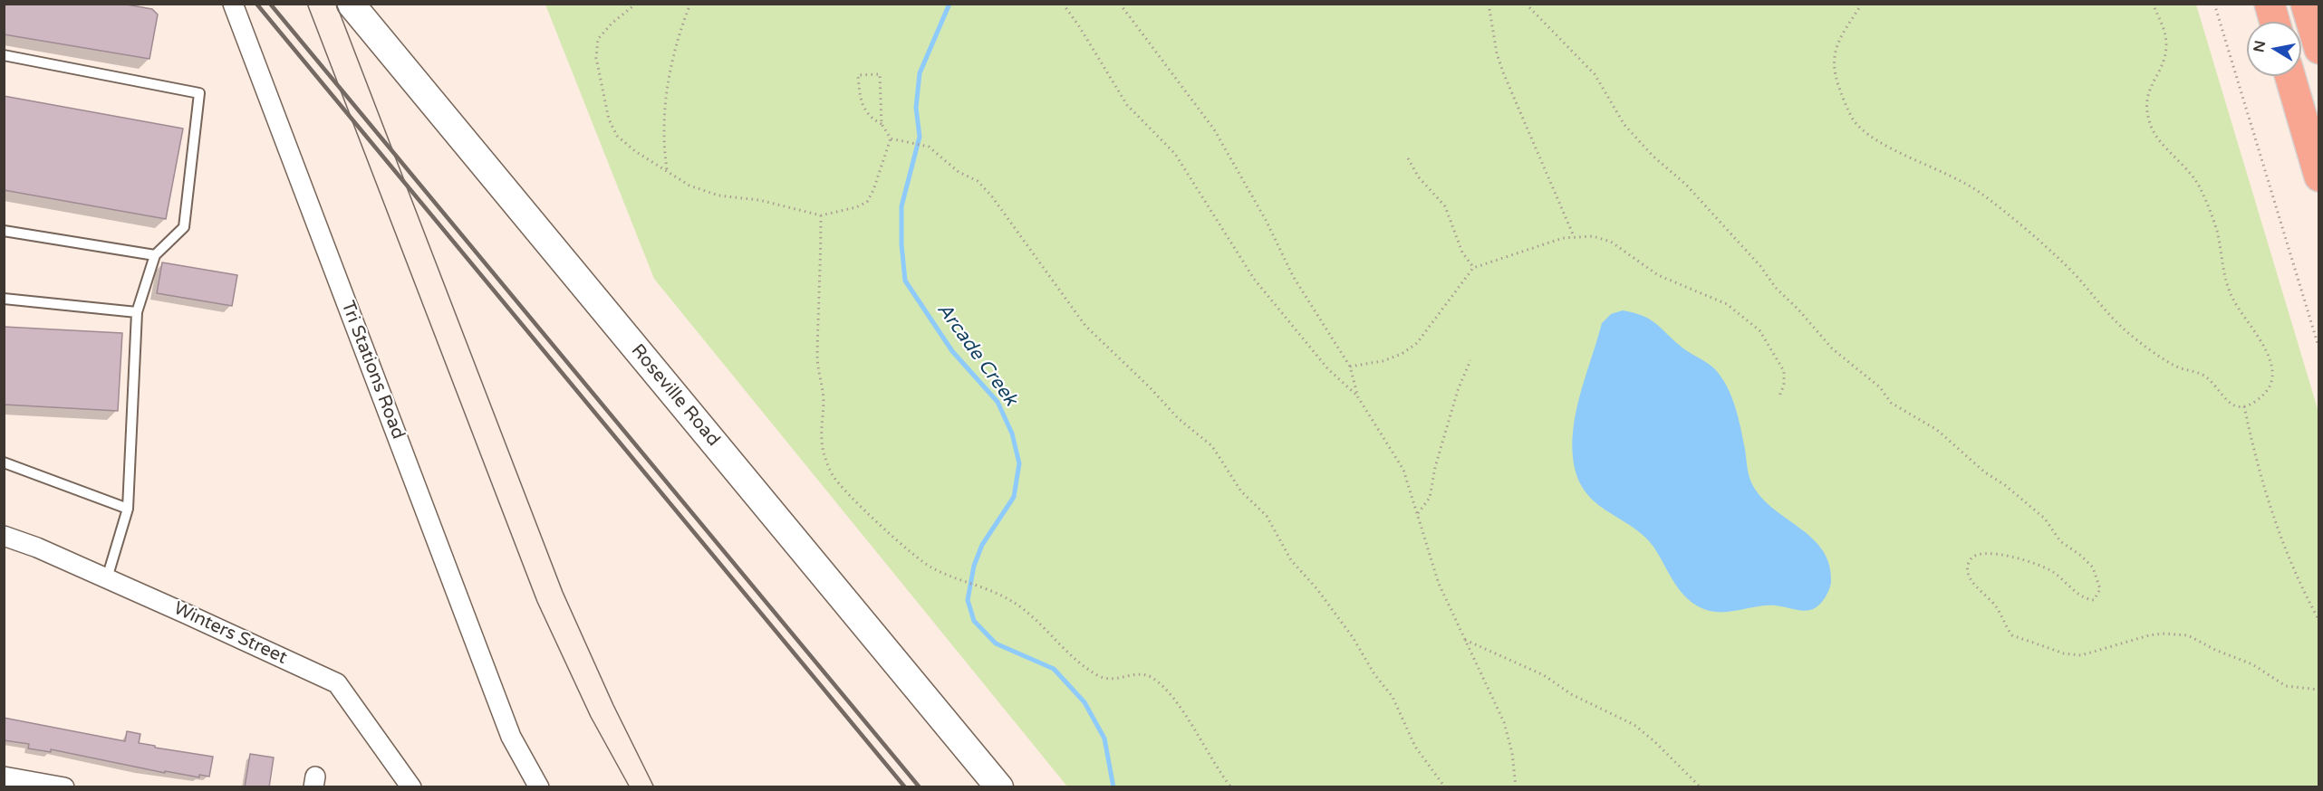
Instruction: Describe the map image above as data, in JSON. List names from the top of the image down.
{
  "streets": {
    "main road": ["Roseville Road"],
    "street": ["Tri Stations Road", "Winters Street"]
  },
  "water": ["Arcade Creek"],
  "north": "left"
}
